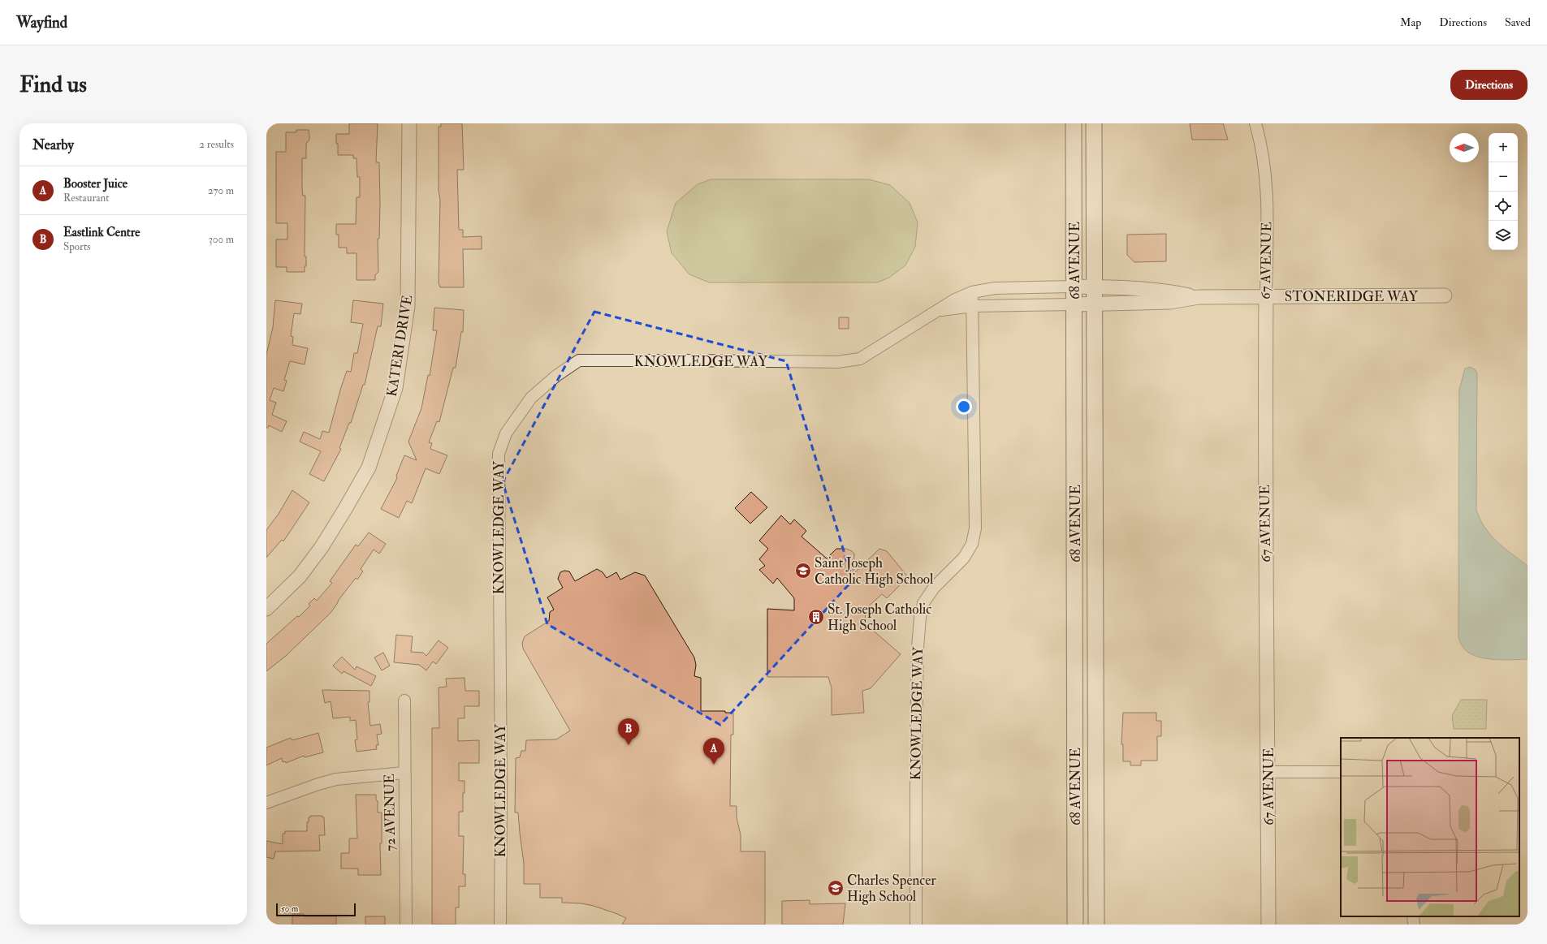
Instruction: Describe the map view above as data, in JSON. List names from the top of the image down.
{
  "streets": {
    "main road": ["68 AVENUE"],
    "street": [
      "67 AVENUE",
      "STONERIDGE WAY",
      "KATERI DRIVE",
      "KNOWLEDGE WAY",
      "72 AVENUE"
    ]
  },
  "crossings": [
    ["68 AVENUE", "STONERIDGE WAY"],
    ["68 AVENUE", "KNOWLEDGE WAY"],
    ["67 AVENUE", "STONERIDGE WAY"],
    ["STONERIDGE WAY", "KNOWLEDGE WAY"]
  ],
  "places": {
    "school or university": ["Saint Joseph Catholic High School", "Charles Spencer High School"],
    "building": ["St. Joseph Catholic High School"]
  },
  "scale_bar": "50 m",
  "north": "left",
  "page": {
    "header": "Wayfind",
    "nav": ["Map", "Directions", "Saved"],
    "buttons": "Directions",
    "title": "Find us",
    "heading": ["Nearby", "2 results"],
    "map_buttons": ["+", "−"],
    "list": [
      {
        "mark": "A",
        "name": "Booster Juice",
        "note": "Restaurant",
        "value": "270 m"
      },
      {
        "mark": "B",
        "name": "Eastlink Centre",
        "note": "Sports",
        "value": "300 m"
      }
    ],
    "pins": ["B", "A"],
    "scale": "50 m"
  }
}
